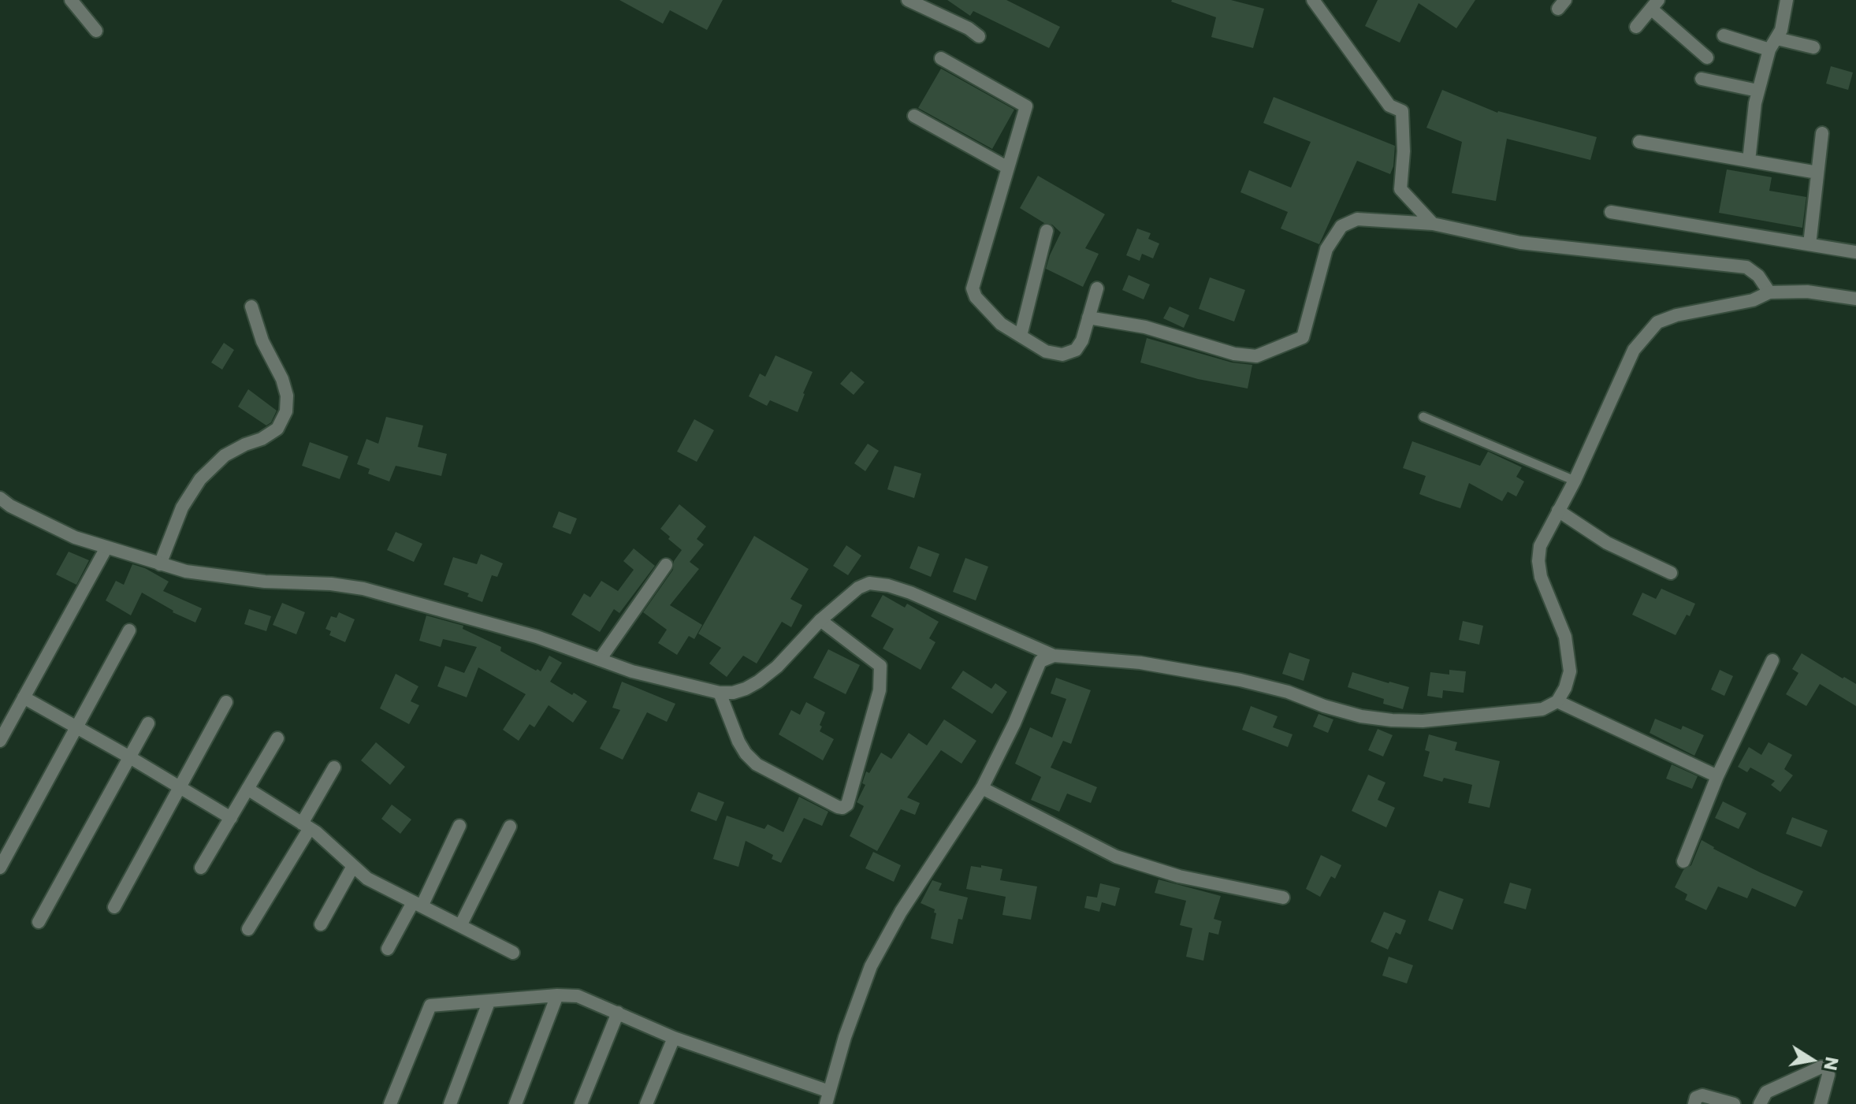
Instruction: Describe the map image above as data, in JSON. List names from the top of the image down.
{
  "north": "right"
}
